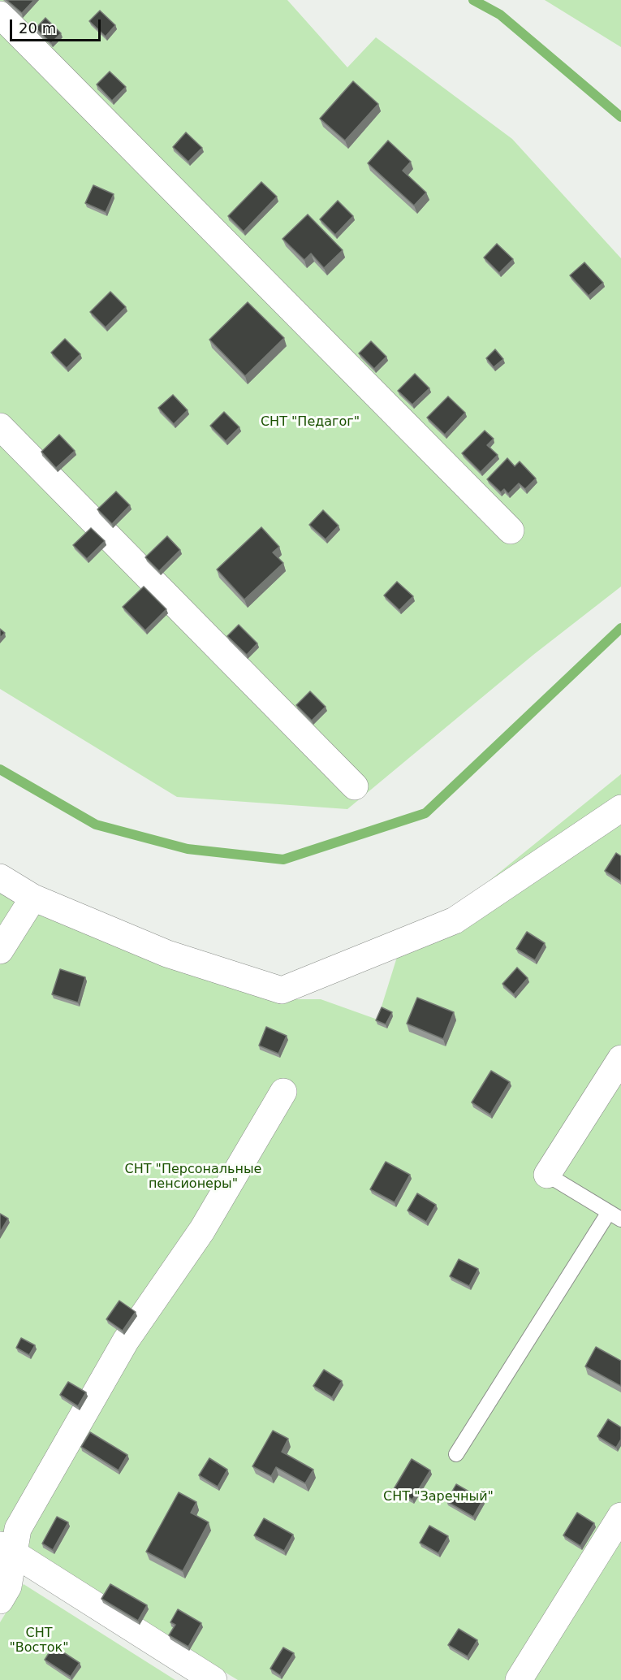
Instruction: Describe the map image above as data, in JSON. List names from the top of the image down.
{
  "parks": [
    "СНТ \"Педагог\"",
    "СНТ \"Персональные пенсионеры\"",
    "СНТ \"Заречный\"",
    "СНТ \"Восток\""
  ],
  "scale_bar": "20 m"
}
